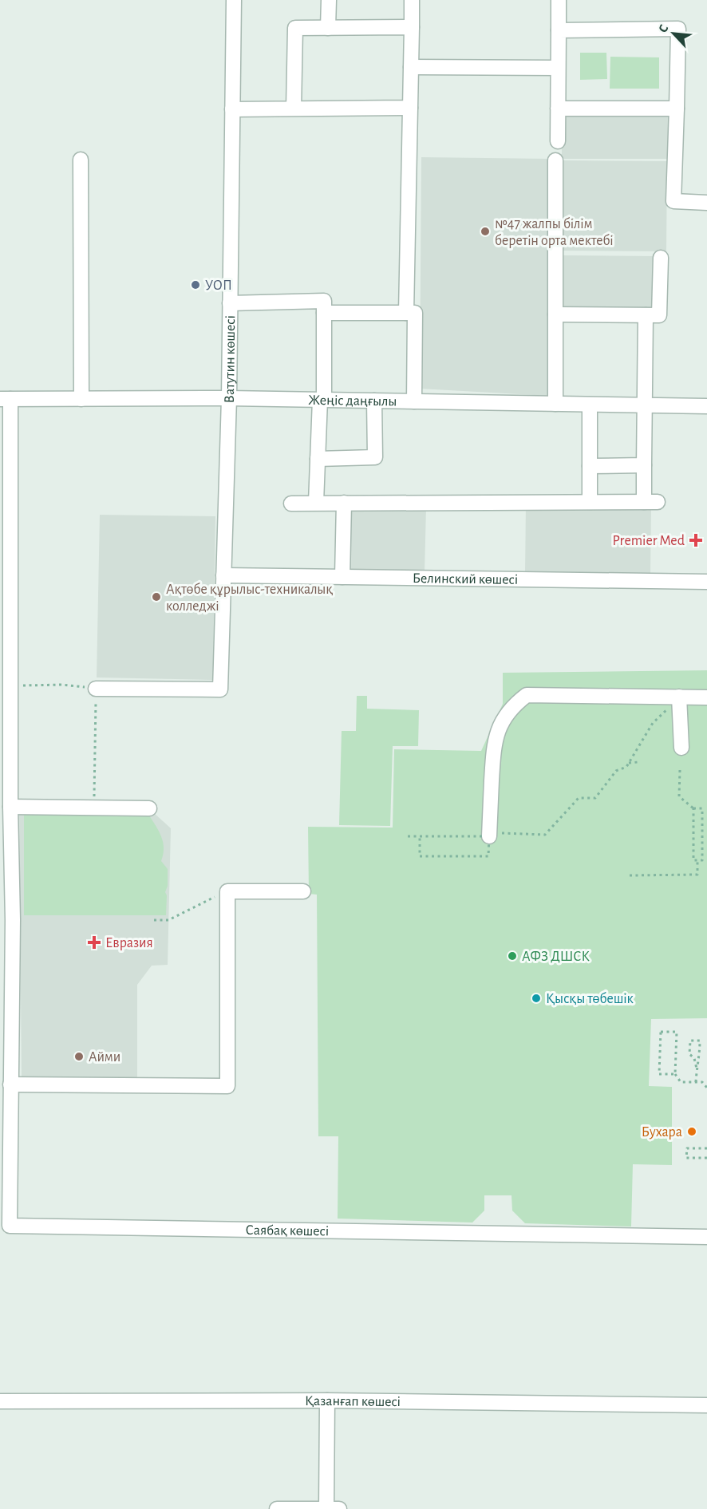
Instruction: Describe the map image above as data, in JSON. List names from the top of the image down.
{
  "streets": {
    "street": [
      "Ватутин көшесі",
      "Жеңіс даңғылы",
      "Белинский көшесі",
      "Саябақ көшесі",
      "Қазанғап көшесі"
    ]
  },
  "crossings": [
    ["Ватутин көшесі", "Жеңіс даңғылы"],
    ["Ватутин көшесі", "Белинский көшесі"],
    ["Жеңіс даңғылы", "Саябақ көшесі"]
  ],
  "places": {
    "other": [
      "№47 жалпы білім беретін орта мектебі",
      "УОП",
      "Ақтөбе құрылыс-техникалық колледжі",
      "АФЗ ДШСК",
      "Қысқы төбешік",
      "Айми",
      "Бухара"
    ],
    "health": ["Premier Med", "Евразия"]
  },
  "north": "top left"
}
